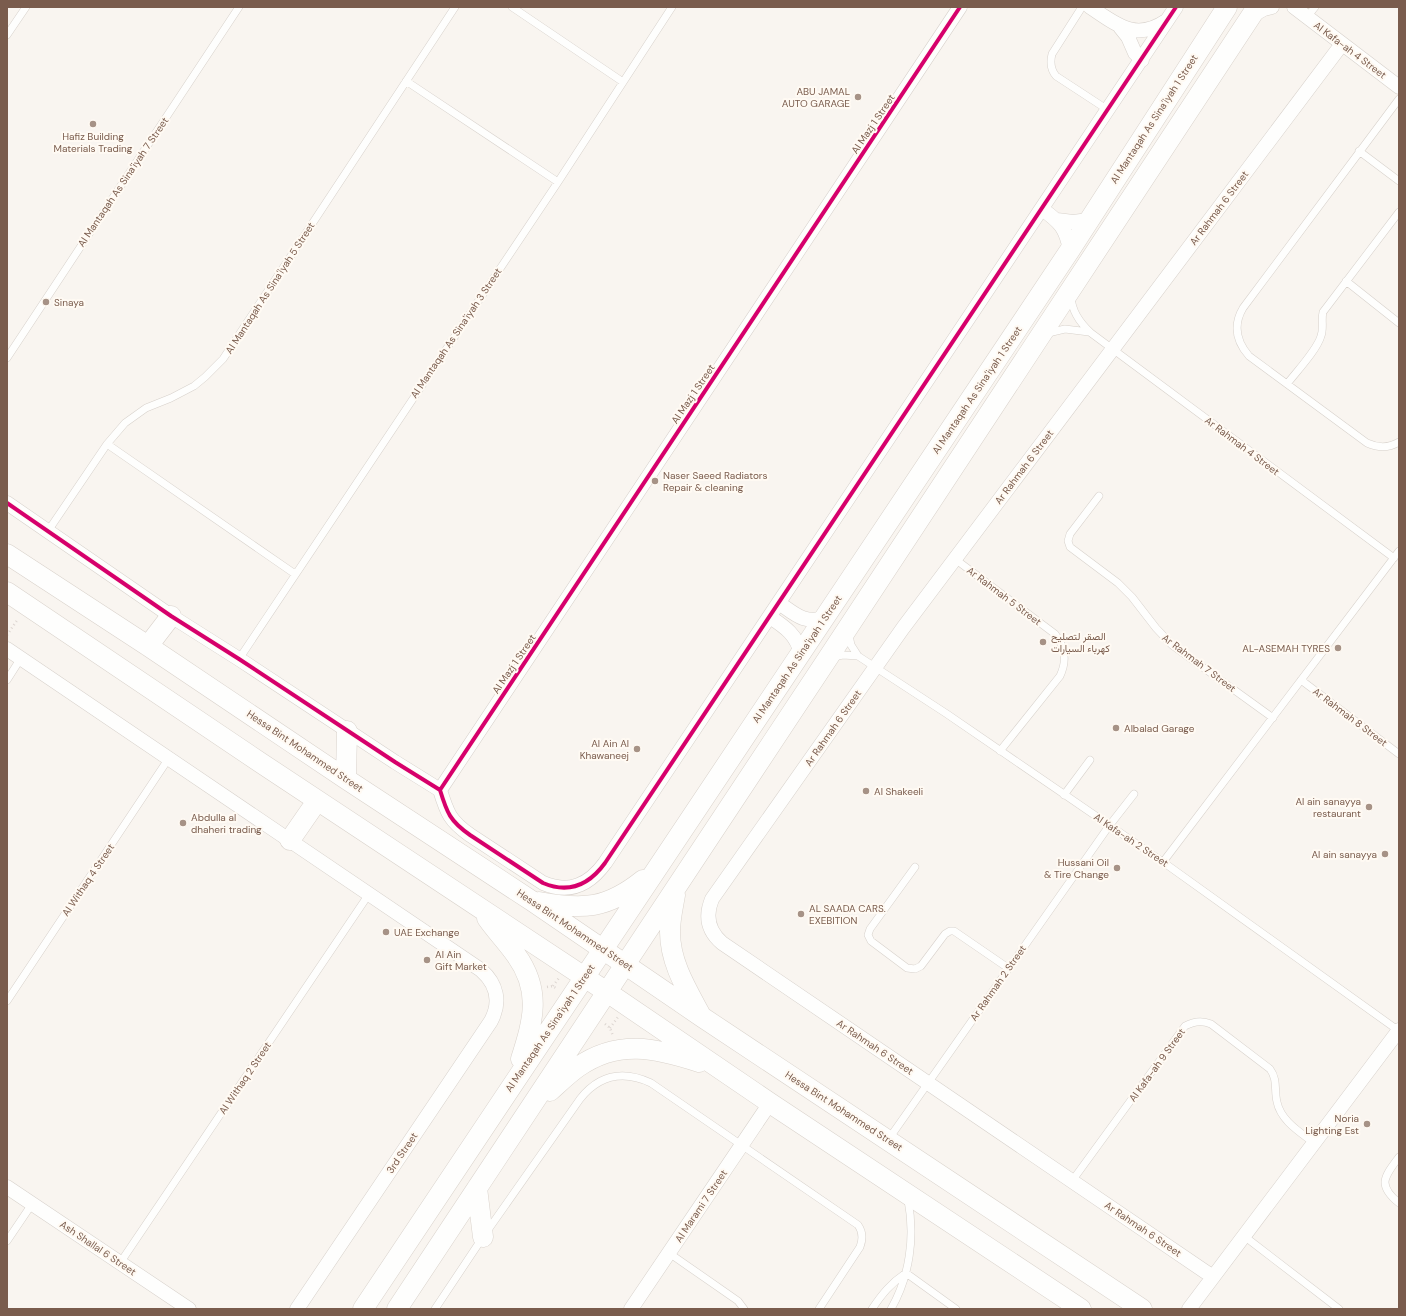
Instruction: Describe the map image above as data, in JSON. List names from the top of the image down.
{
  "streets": {
    "main road": ["Al Mantaqah As Sina'iyah 1 Street", "Hessa Bint Mohammed Street"],
    "street": [
      "Al Kafa-ah 4 Street",
      "Al Mazj 1 Street",
      "Ar Rahmah 6 Street",
      "3rd Street",
      "Al Marami 7 Street",
      "Ash Shallal 6 Street"
    ],
    "lane": [
      "Al Mantaqah As Sina'iyah 7 Street",
      "Al Mantaqah As Sina'iyah 5 Street",
      "Al Mantaqah As Sina'iyah 3 Street",
      "Ar Rahmah 4 Street",
      "Ar Rahmah 5 Street",
      "Ar Rahmah 7 Street",
      "Ar Rahmah 8 Street",
      "Al Kafa-ah 2 Street",
      "Al Withaq 4 Street",
      "Ar Rahmah 2 Street",
      "Al Kafa-ah 9 Street",
      "Al Withaq 2 Street"
    ]
  },
  "crossings": [
    ["Al Kafa-ah 4 Street", "Ar Rahmah 6 Street"],
    ["Al Mantaqah As Sina'iyah 1 Street", "Hessa Bint Mohammed Street"],
    ["Ar Rahmah 6 Street", "Ar Rahmah 4 Street"],
    ["Ar Rahmah 6 Street", "Ar Rahmah 5 Street"],
    ["Ar Rahmah 6 Street", "Al Kafa-ah 2 Street"],
    ["Ar Rahmah 6 Street", "Ar Rahmah 2 Street"],
    ["Ar Rahmah 6 Street", "Al Kafa-ah 9 Street"],
    ["Ar Rahmah 5 Street", "Al Kafa-ah 2 Street"],
    ["Hessa Bint Mohammed Street", "Ar Rahmah 2 Street"],
    ["Al Kafa-ah 2 Street", "Ar Rahmah 2 Street"],
    ["Al Withaq 2 Street", "3rd Street"],
    ["Al Withaq 2 Street", "Ash Shallal 6 Street"]
  ],
  "places": [
    "ABU JAMAL AUTO GARAGE",
    "Hafiz Building Materials Trading",
    "Sinaya",
    "Naser Saeed Radiators Repair & cleaning",
    "الصقر لتصليح كهرباء السيارات",
    "AL-ASEMAH TYRES",
    "Albalad Garage",
    "Al Ain Al Khawaneej",
    "Al Shakeeli",
    "Al ain sanayya restaurant",
    "Abdulla al dhaheri trading",
    "Al ain sanayya",
    "Hussani Oil & Tire Change",
    "AL SAADA CARS. EXEBITION",
    "UAE Exchange",
    "Al Ain Gift Market",
    "Noria Lighting Est"
  ]
}
